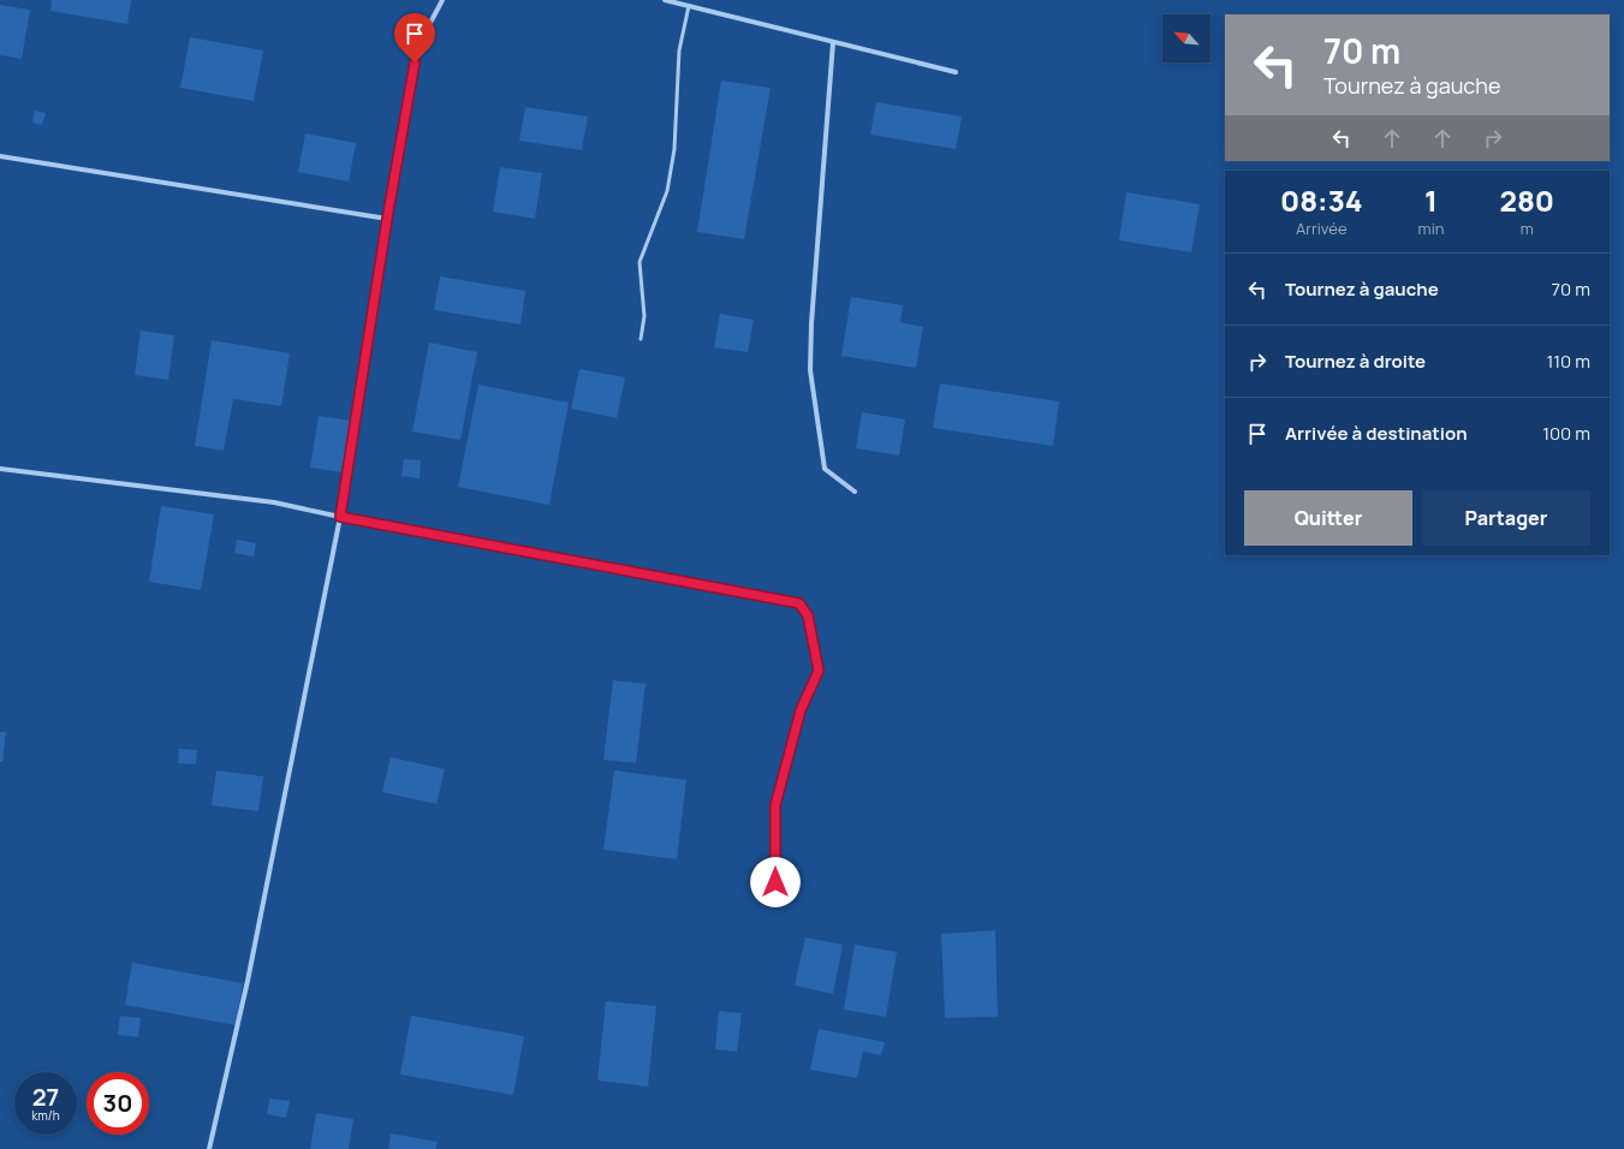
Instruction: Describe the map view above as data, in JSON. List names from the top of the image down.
{
  "north": "top left",
  "page": {
    "turn": ["70 m", "Tournez à gauche"],
    "eta": [
      "08:34",
      "Arrivée",
      "1",
      "min",
      "280",
      "m"
    ],
    "list": [
      {
        "name": "Tournez à gauche",
        "value": "70 m"
      },
      {
        "name": "Tournez à droite",
        "value": "110 m"
      },
      {
        "name": "Arrivée à destination",
        "value": "100 m"
      }
    ],
    "buttons": ["Quitter", "Partager"],
    "speed": "27 km/h",
    "limit": "30"
  }
}
